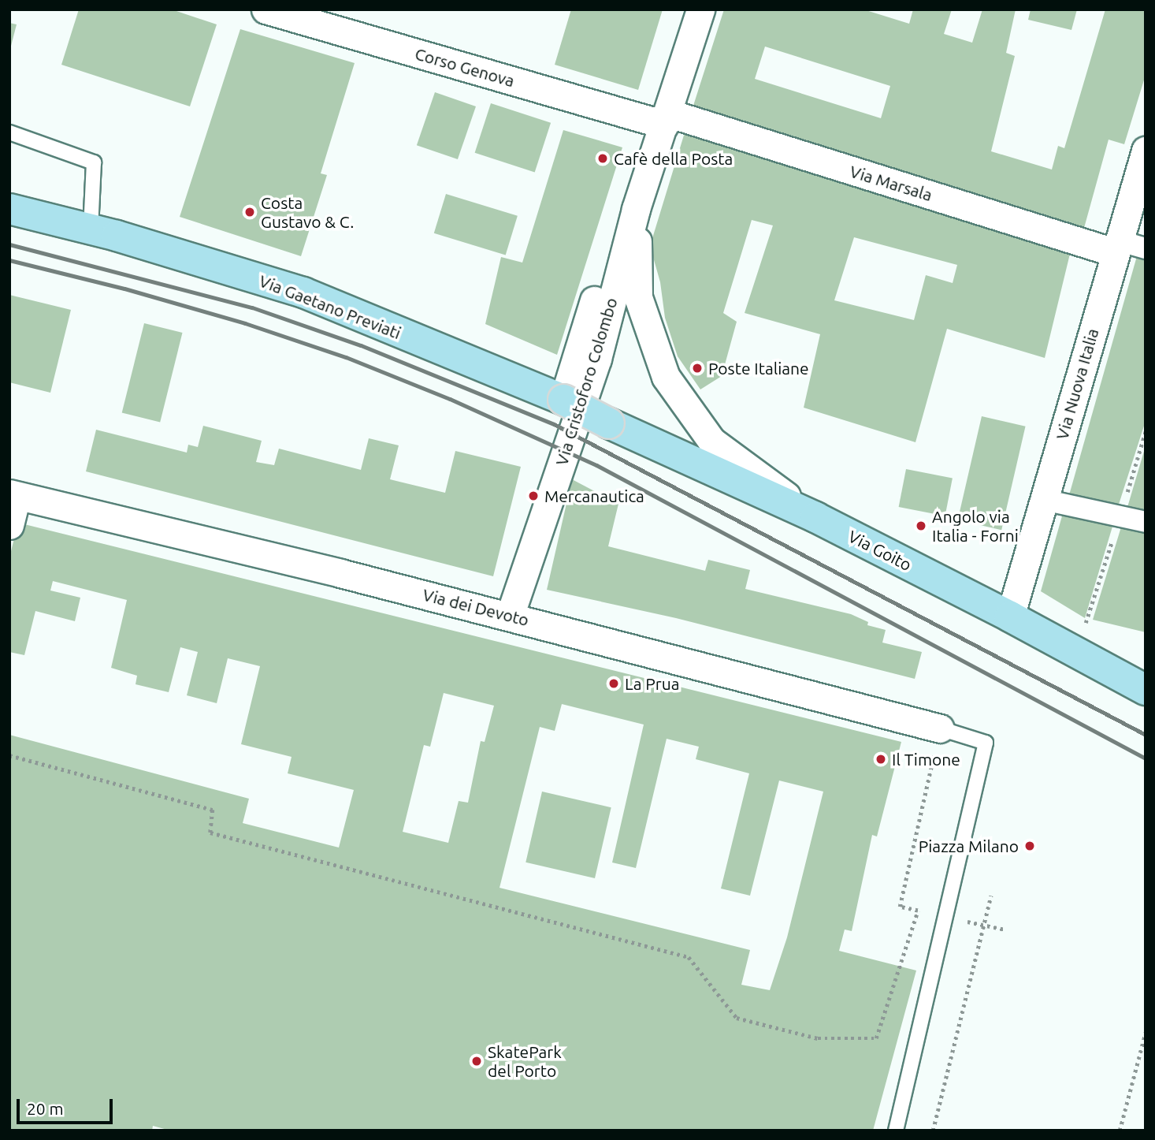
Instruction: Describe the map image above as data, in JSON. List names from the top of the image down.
{
  "streets": {
    "main road": ["Via Gaetano Previati", "Via Goito"],
    "street": [
      "Corso Genova",
      "Via Marsala",
      "Via Cristoforo Colombo",
      "Via Nuova Italia",
      "Via dei Devoto"
    ]
  },
  "crossings": [
    ["Corso Genova", "Via Marsala"],
    ["Corso Genova", "Via Cristoforo Colombo"],
    ["Via Marsala", "Via Cristoforo Colombo"],
    ["Via Marsala", "Via Nuova Italia"],
    ["Via Gaetano Previati", "Via Cristoforo Colombo"],
    ["Via Gaetano Previati", "Via Goito"],
    ["Via Cristoforo Colombo", "Via Goito"],
    ["Via Cristoforo Colombo", "Via dei Devoto"],
    ["Via Nuova Italia", "Via Goito"]
  ],
  "places": [
    "Cafè della Posta",
    "Costa Gustavo & C.",
    "Poste Italiane",
    "Mercanautica",
    "Angolo via Italia - Forni",
    "La Prua",
    "Il Timone",
    "Piazza Milano",
    "SkatePark del Porto"
  ],
  "scale_bar": "20 m"
}
